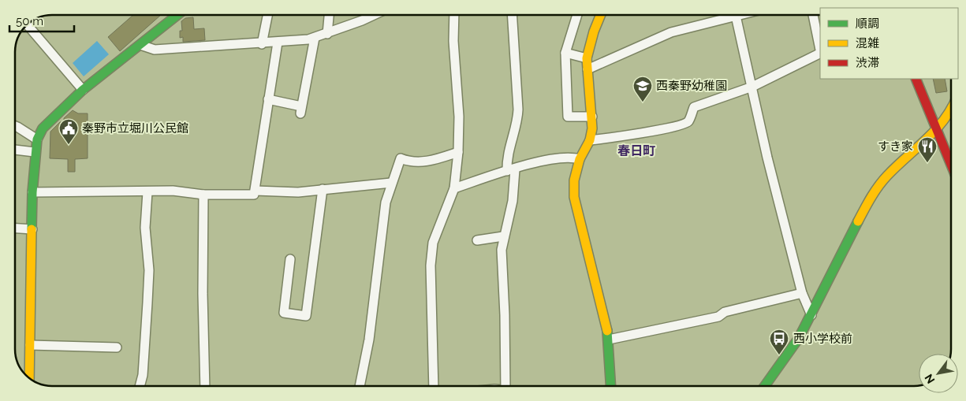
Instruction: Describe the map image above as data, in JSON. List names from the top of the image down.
{
  "districts": ["春日町"],
  "places": {
    "school or university": ["西秦野幼稚園"],
    "public building": ["秦野市立堀川公民館"],
    "restaurant": ["すき家"],
    "bus stop": ["西小学校前"]
  },
  "legend": ["順調", "混雑", "渋滞"],
  "scale_bar": "50 m",
  "north": "bottom left"
}
